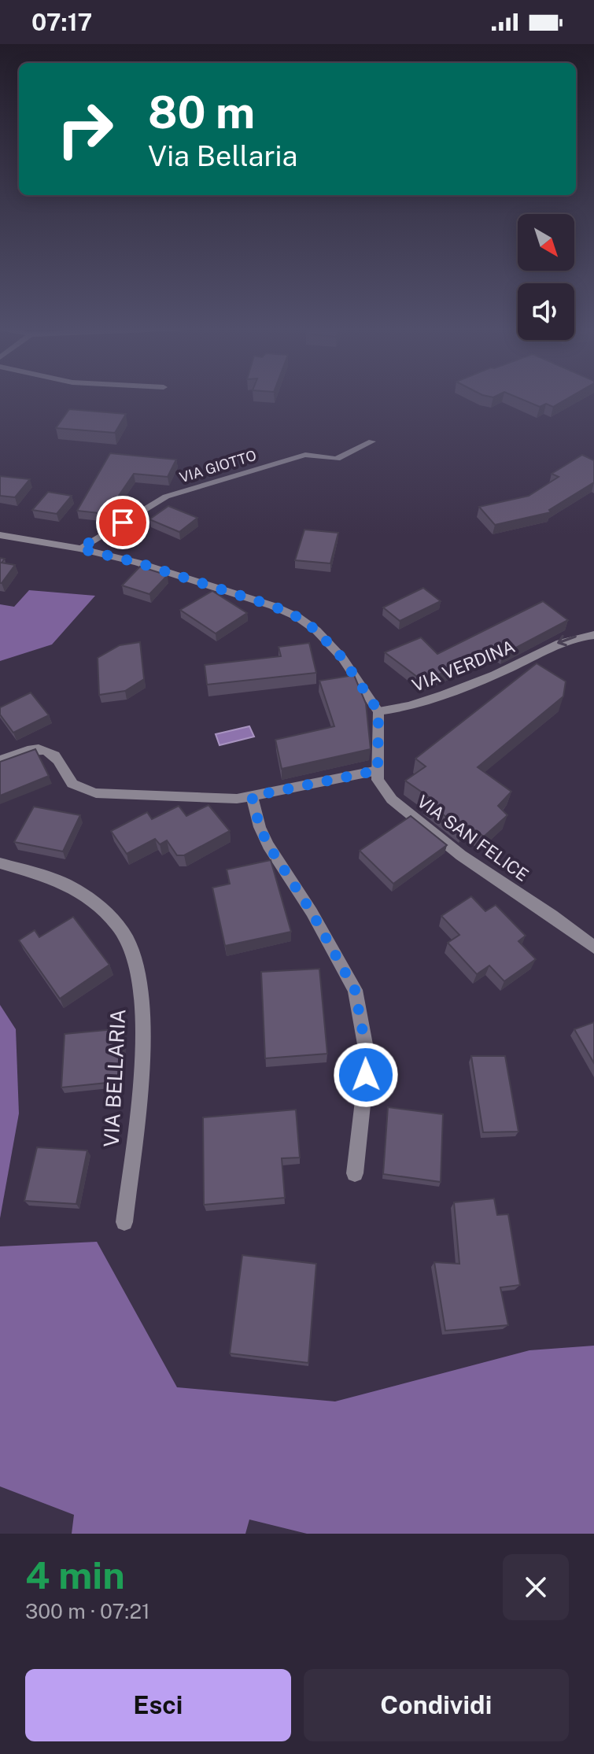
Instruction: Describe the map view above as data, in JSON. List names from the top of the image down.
{
  "streets": {
    "street": [
      "VIA GIOTTO",
      "VIA VERDINA",
      "VIA SAN FELICE",
      "VIA BELLARIA"
    ]
  },
  "crossings": [
    ["VIA VERDINA", "VIA SAN FELICE"]
  ],
  "one_way": ["VIA VERDINA"],
  "north": "bottom right",
  "page": {
    "status": "07:17",
    "turn": ["80 m", "Via Bellaria"],
    "heading": ["4 min", "300 m · 07:21"],
    "buttons": ["Esci", "Condividi"]
  }
}
